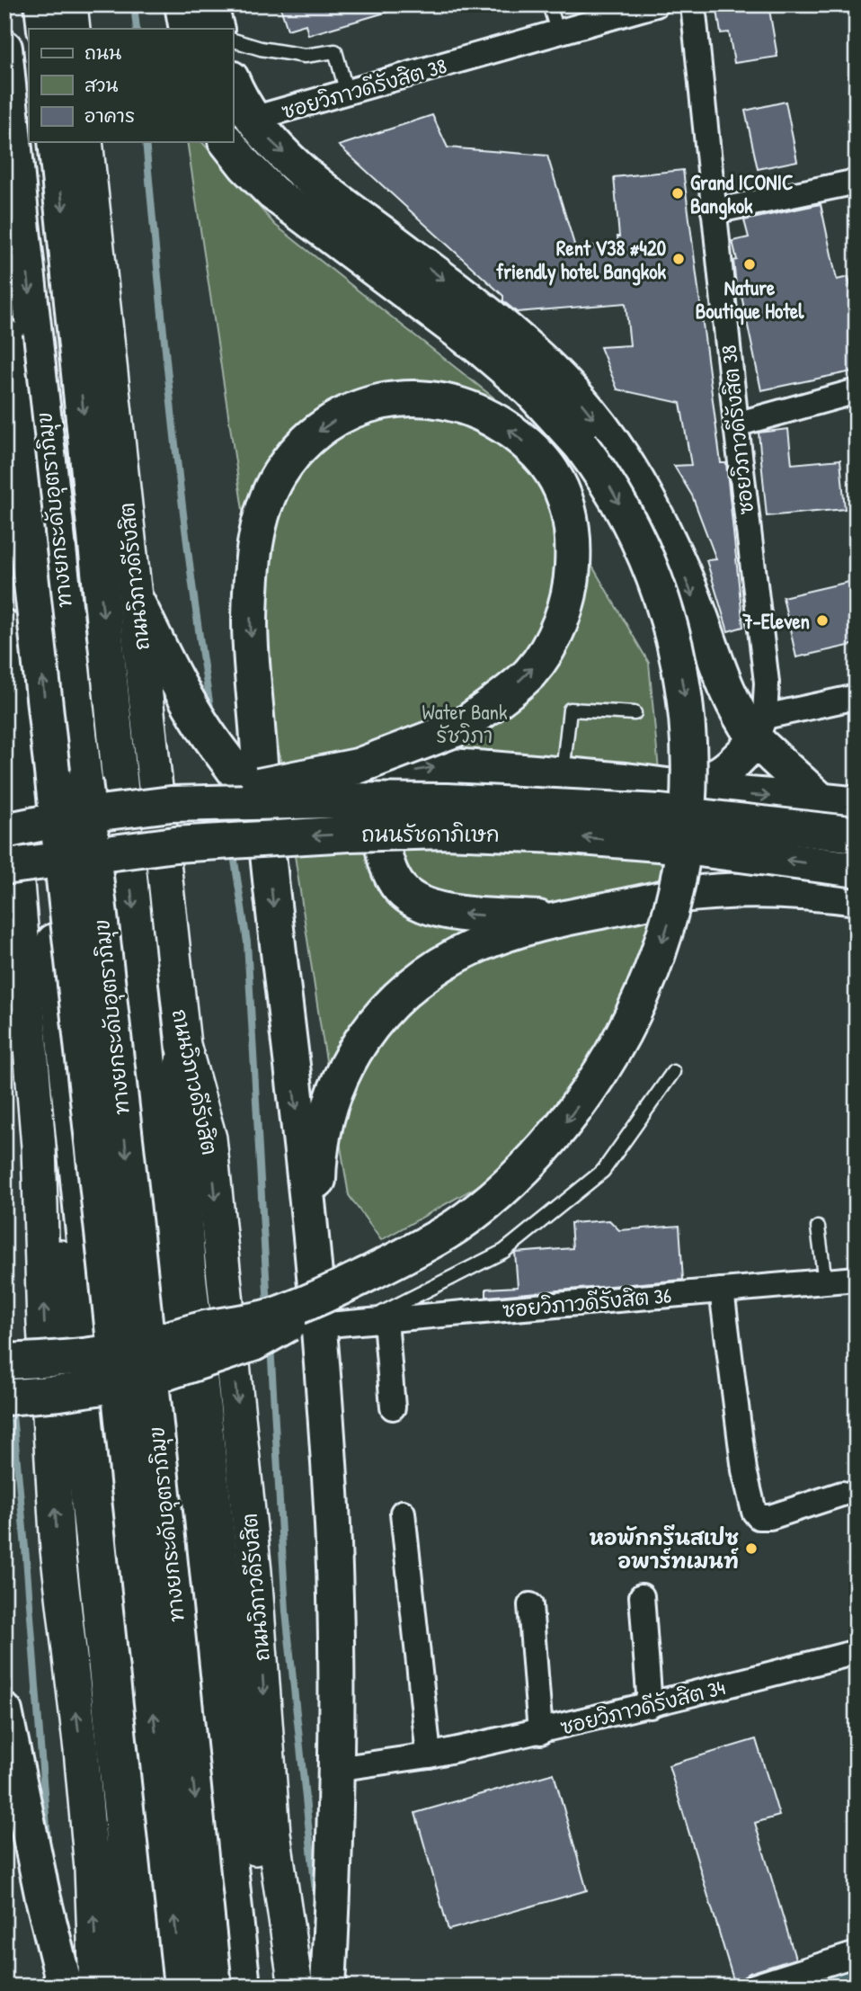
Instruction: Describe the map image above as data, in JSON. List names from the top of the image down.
{
  "streets": {
    "main road": ["ทางยกระดับอุตราภิมุข", "ถนนวิภาวดีรังสิต", "ถนนรัชดาภิเษก"],
    "street": ["ซอยวิภาวดีรังสิต 38", "ซอยวิภาวดีรังสิต 36", "ซอยวิภาวดีรังสิต 34"]
  },
  "parks": ["Water Bank รัชวิภา"],
  "places": [
    "Grand ICONIC Bangkok",
    "Rent V38 #420 friendly hotel Bangkok",
    "Nature Boutique Hotel",
    "7-Eleven",
    "หอพักกรีนสเปซ อพาร์ทเมนท์"
  ],
  "legend": ["ถนน", "สวน", "อาคาร"]
}
